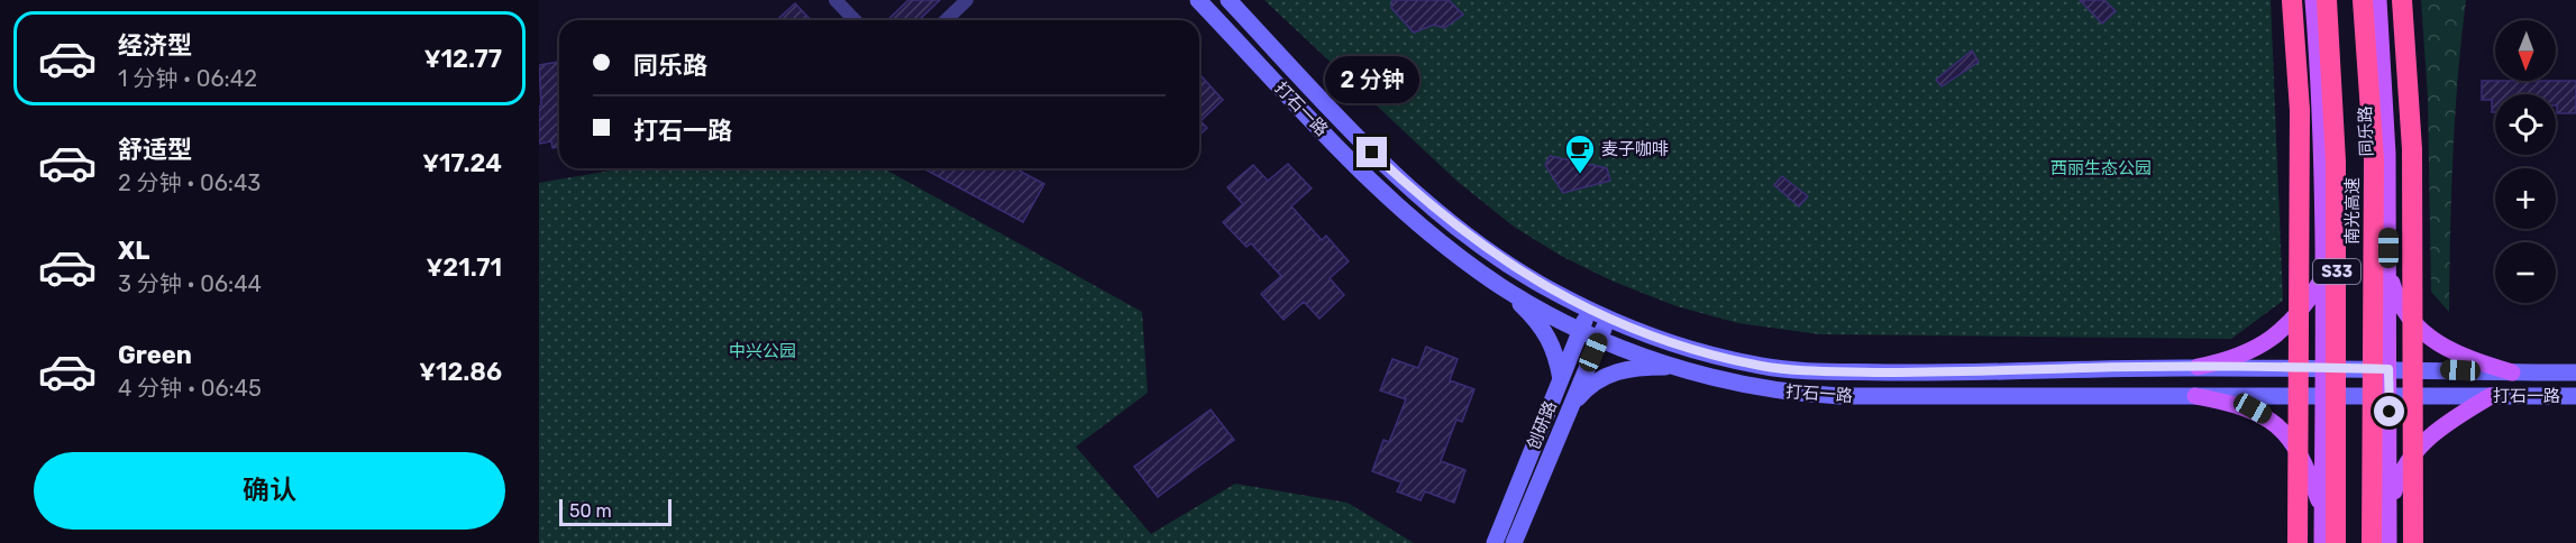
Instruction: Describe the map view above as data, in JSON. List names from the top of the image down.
{
  "streets": {
    "highway": ["南光高速", "S33"],
    "main road": ["打石一路", "同乐路", "创研路"]
  },
  "crossings": [
    ["打石一路", "同乐路"],
    ["打石一路", "创研路"]
  ],
  "parks": ["西丽生态公园", "中兴公园"],
  "places": {
    "cafe": ["麦子咖啡"]
  },
  "scale_bar": "50 m",
  "north": "bottom",
  "page": {
    "list": [
      {
        "name": "经济型",
        "note": "1 分钟 · 06:42",
        "value": "¥12.77"
      },
      {
        "name": "舒适型",
        "note": "2 分钟 · 06:43",
        "value": "¥17.24"
      },
      {
        "name": "XL",
        "note": "3 分钟 · 06:44",
        "value": "¥21.71"
      },
      {
        "name": "Green",
        "note": "4 分钟 · 06:45",
        "value": "¥12.86"
      }
    ],
    "map_buttons": ["+", "−"],
    "banner": ["同乐路", "打石一路"],
    "bubble": "2 分钟",
    "buttons": "确认",
    "scale": "50 m"
  }
}
